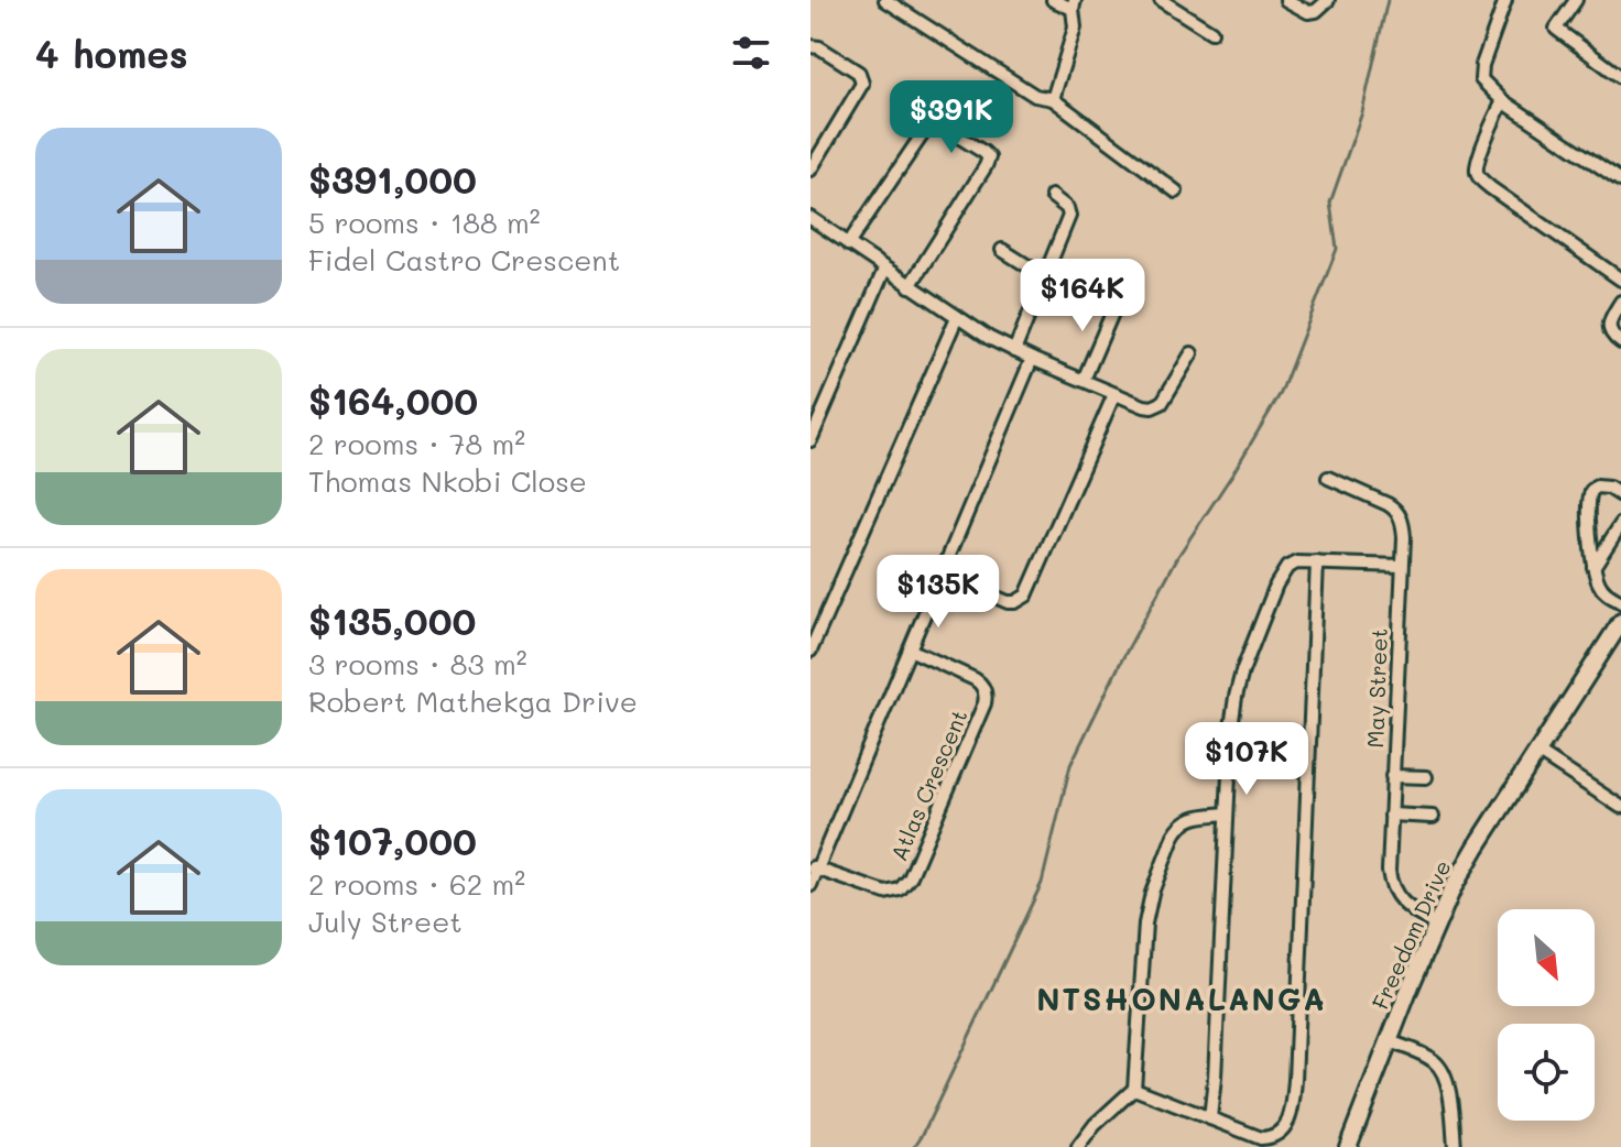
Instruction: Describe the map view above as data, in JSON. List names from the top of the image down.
{
  "streets": {
    "street": ["May Street", "Atlas Crescent", "Freedom Drive"]
  },
  "crossings": [
    ["May Street", "Freedom Drive"]
  ],
  "districts": ["NTSHONALANGA"],
  "north": "bottom right",
  "page": {
    "heading": "4 homes",
    "price": [
      "$391K",
      "$164K",
      "$135K",
      "$107K"
    ],
    "list": [
      {
        "name": "$391,000",
        "note": "5 rooms · 188 m² · Fidel Castro Crescent"
      },
      {
        "name": "$164,000",
        "note": "2 rooms · 78 m² · Thomas Nkobi Close"
      },
      {
        "name": "$135,000",
        "note": "3 rooms · 83 m² · Robert Mathekga Drive"
      },
      {
        "name": "$107,000",
        "note": "2 rooms · 62 m² · July Street"
      }
    ]
  }
}
